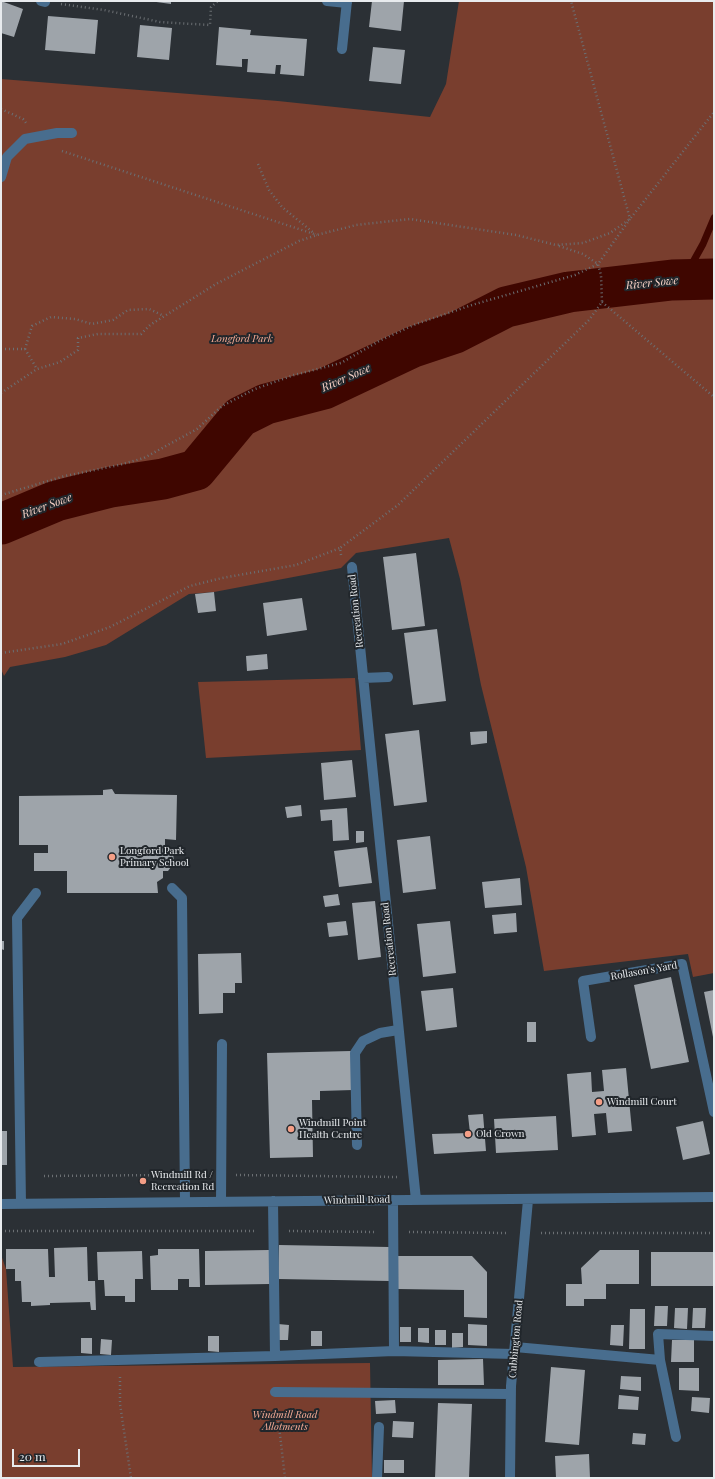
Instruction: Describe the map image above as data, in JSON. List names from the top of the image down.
{
  "streets": {
    "street": [
      "Recreation Road",
      "Rollason's Yard",
      "Windmill Road",
      "Cubbington Road"
    ]
  },
  "crossings": [
    ["Recreation Road", "Windmill Road"],
    ["Windmill Road", "Cubbington Road"]
  ],
  "water": ["River Sowe"],
  "parks": ["Longford Park", "Windmill Road Allotments"],
  "places": [
    "Longford Park Primary School",
    "Windmill Court",
    "Windmill Point Health Centre",
    "Old Crown",
    "Windmill Rd / Recreation Rd"
  ],
  "scale_bar": "20 m"
}
